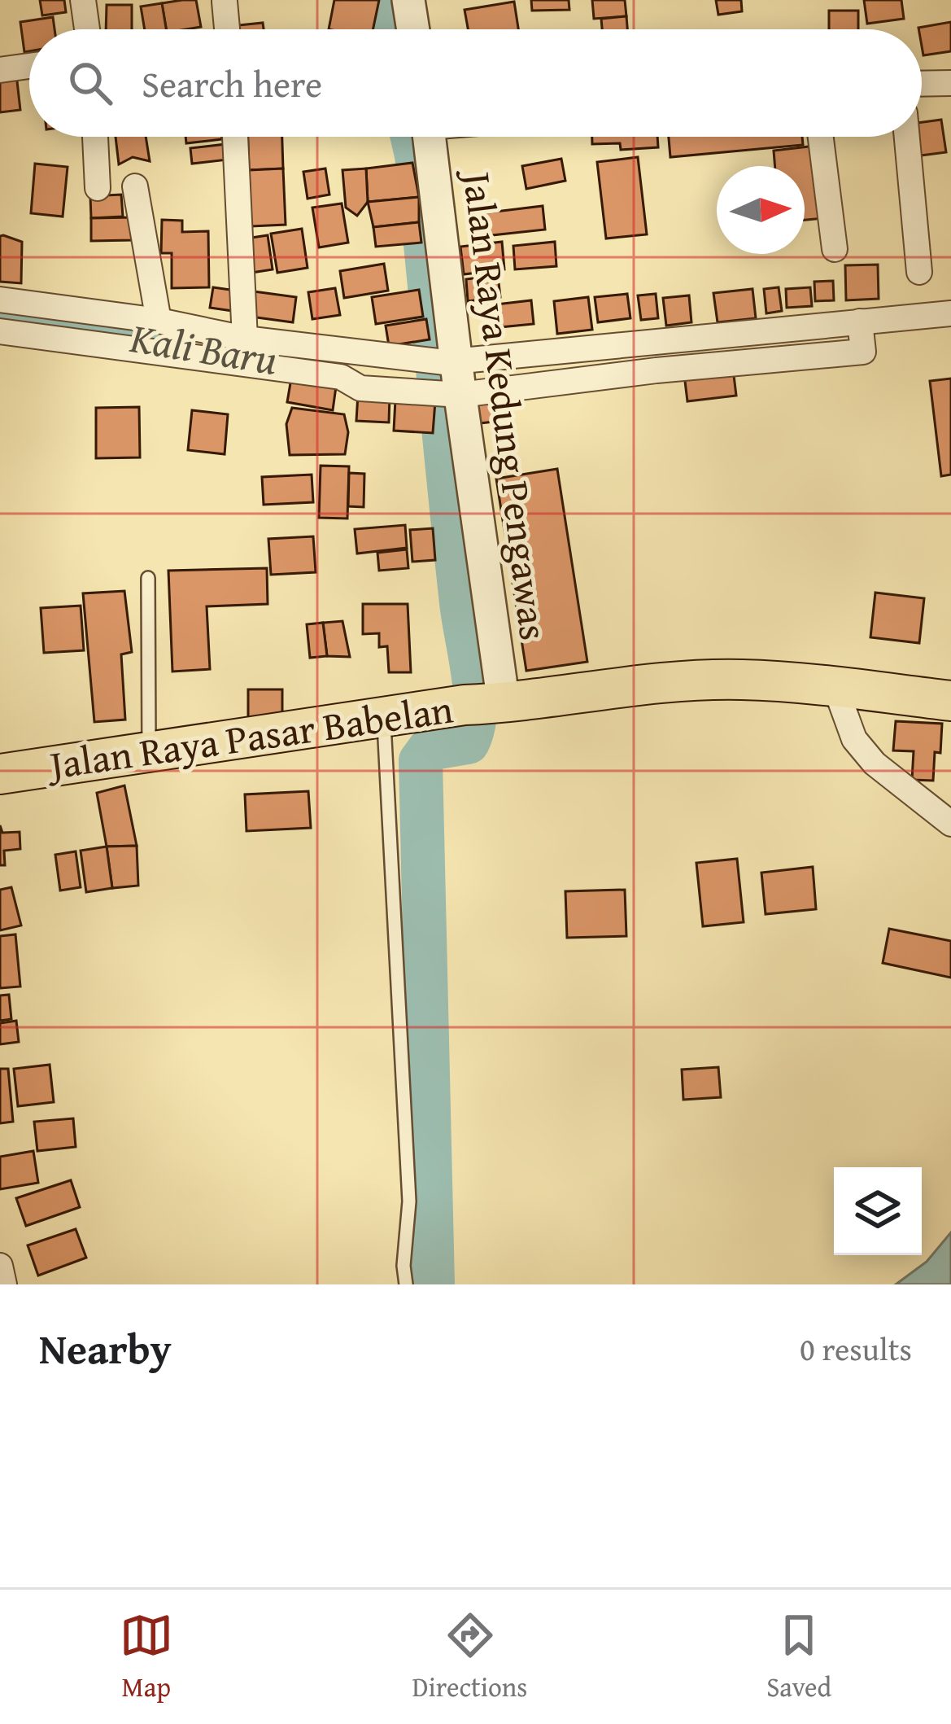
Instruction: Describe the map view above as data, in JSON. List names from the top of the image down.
{
  "streets": {
    "main road": ["Jalan Raya Pasar Babelan"],
    "street": ["Jalan Raya Kedung Pengawas"]
  },
  "crossings": [
    ["Jalan Raya Kedung Pengawas", "Jalan Raya Pasar Babelan"]
  ],
  "water": ["Kali Baru"],
  "north": "right",
  "page": {
    "search": "Search here",
    "heading": ["Nearby", "0 results"],
    "nav": ["Map", "Directions", "Saved"]
  }
}
